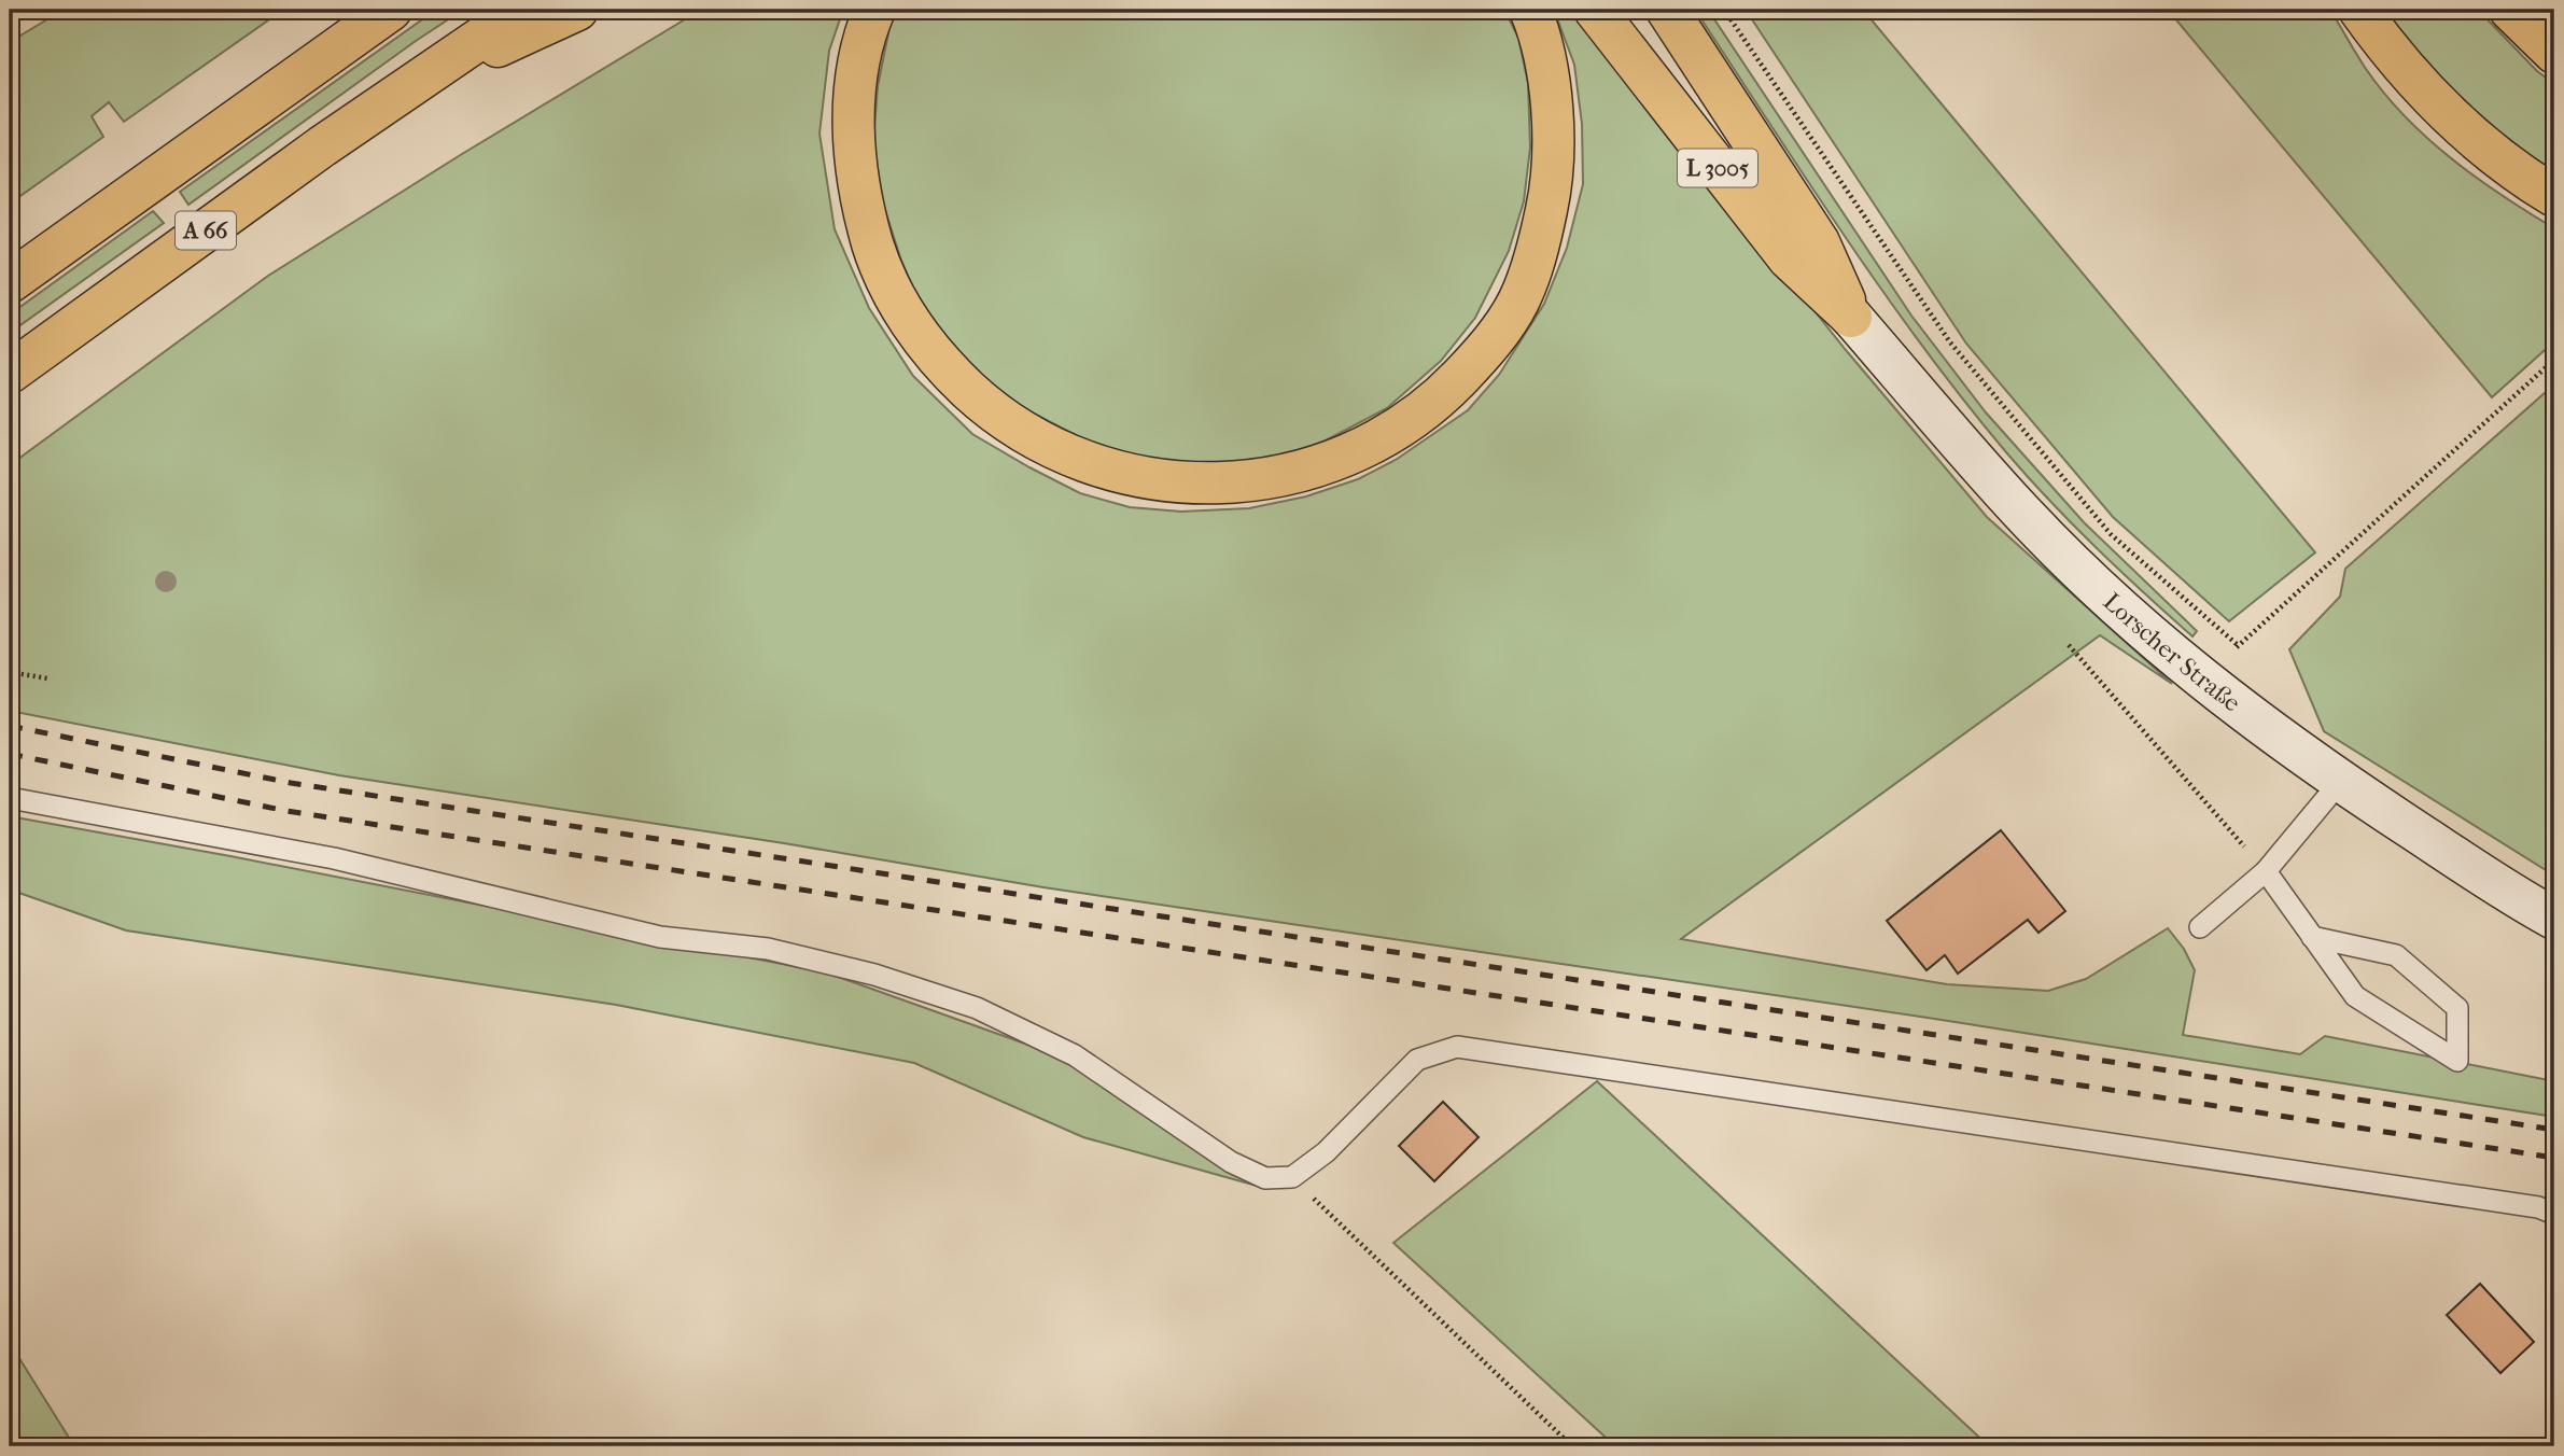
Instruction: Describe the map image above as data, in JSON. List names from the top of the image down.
{
  "streets": {
    "highway": ["L 3005", "A 66"],
    "main road": ["Lorscher Straße"]
  },
  "crossings": [
    ["L 3005", "Lorscher Straße"]
  ]
}
